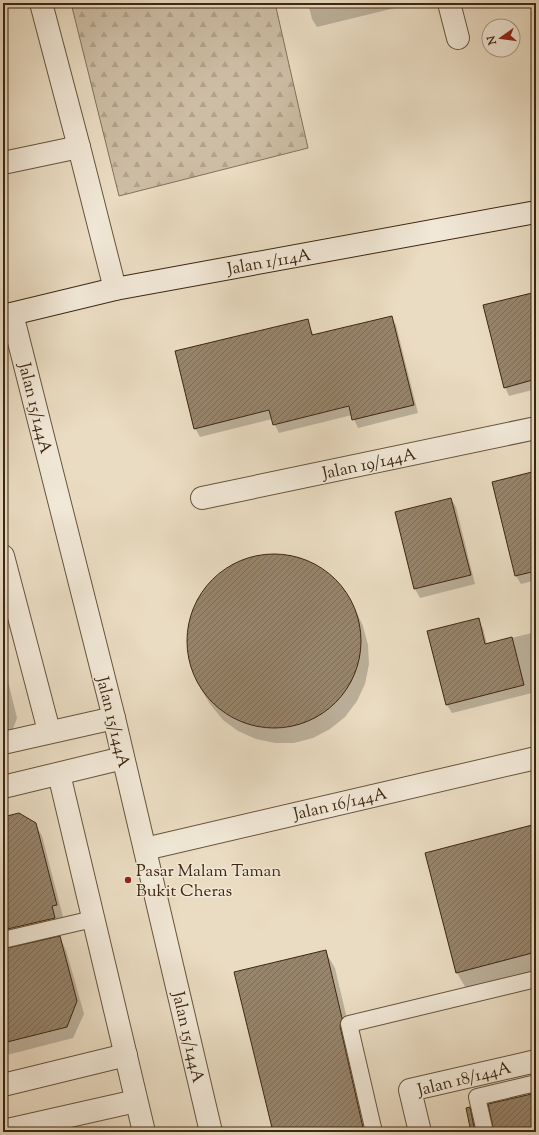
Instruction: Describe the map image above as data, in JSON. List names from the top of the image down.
{
  "streets": {
    "street": [
      "Jalan 1/114A",
      "Jalan 15/144A",
      "Jalan 19/144A",
      "Jalan 16/144A",
      "Jalan 18/144A"
    ]
  },
  "crossings": [
    ["Jalan 1/114A", "Jalan 15/144A"],
    ["Jalan 15/144A", "Jalan 16/144A"]
  ],
  "places": ["Pasar Malam Taman Bukit Cheras"],
  "north": "left"
}
